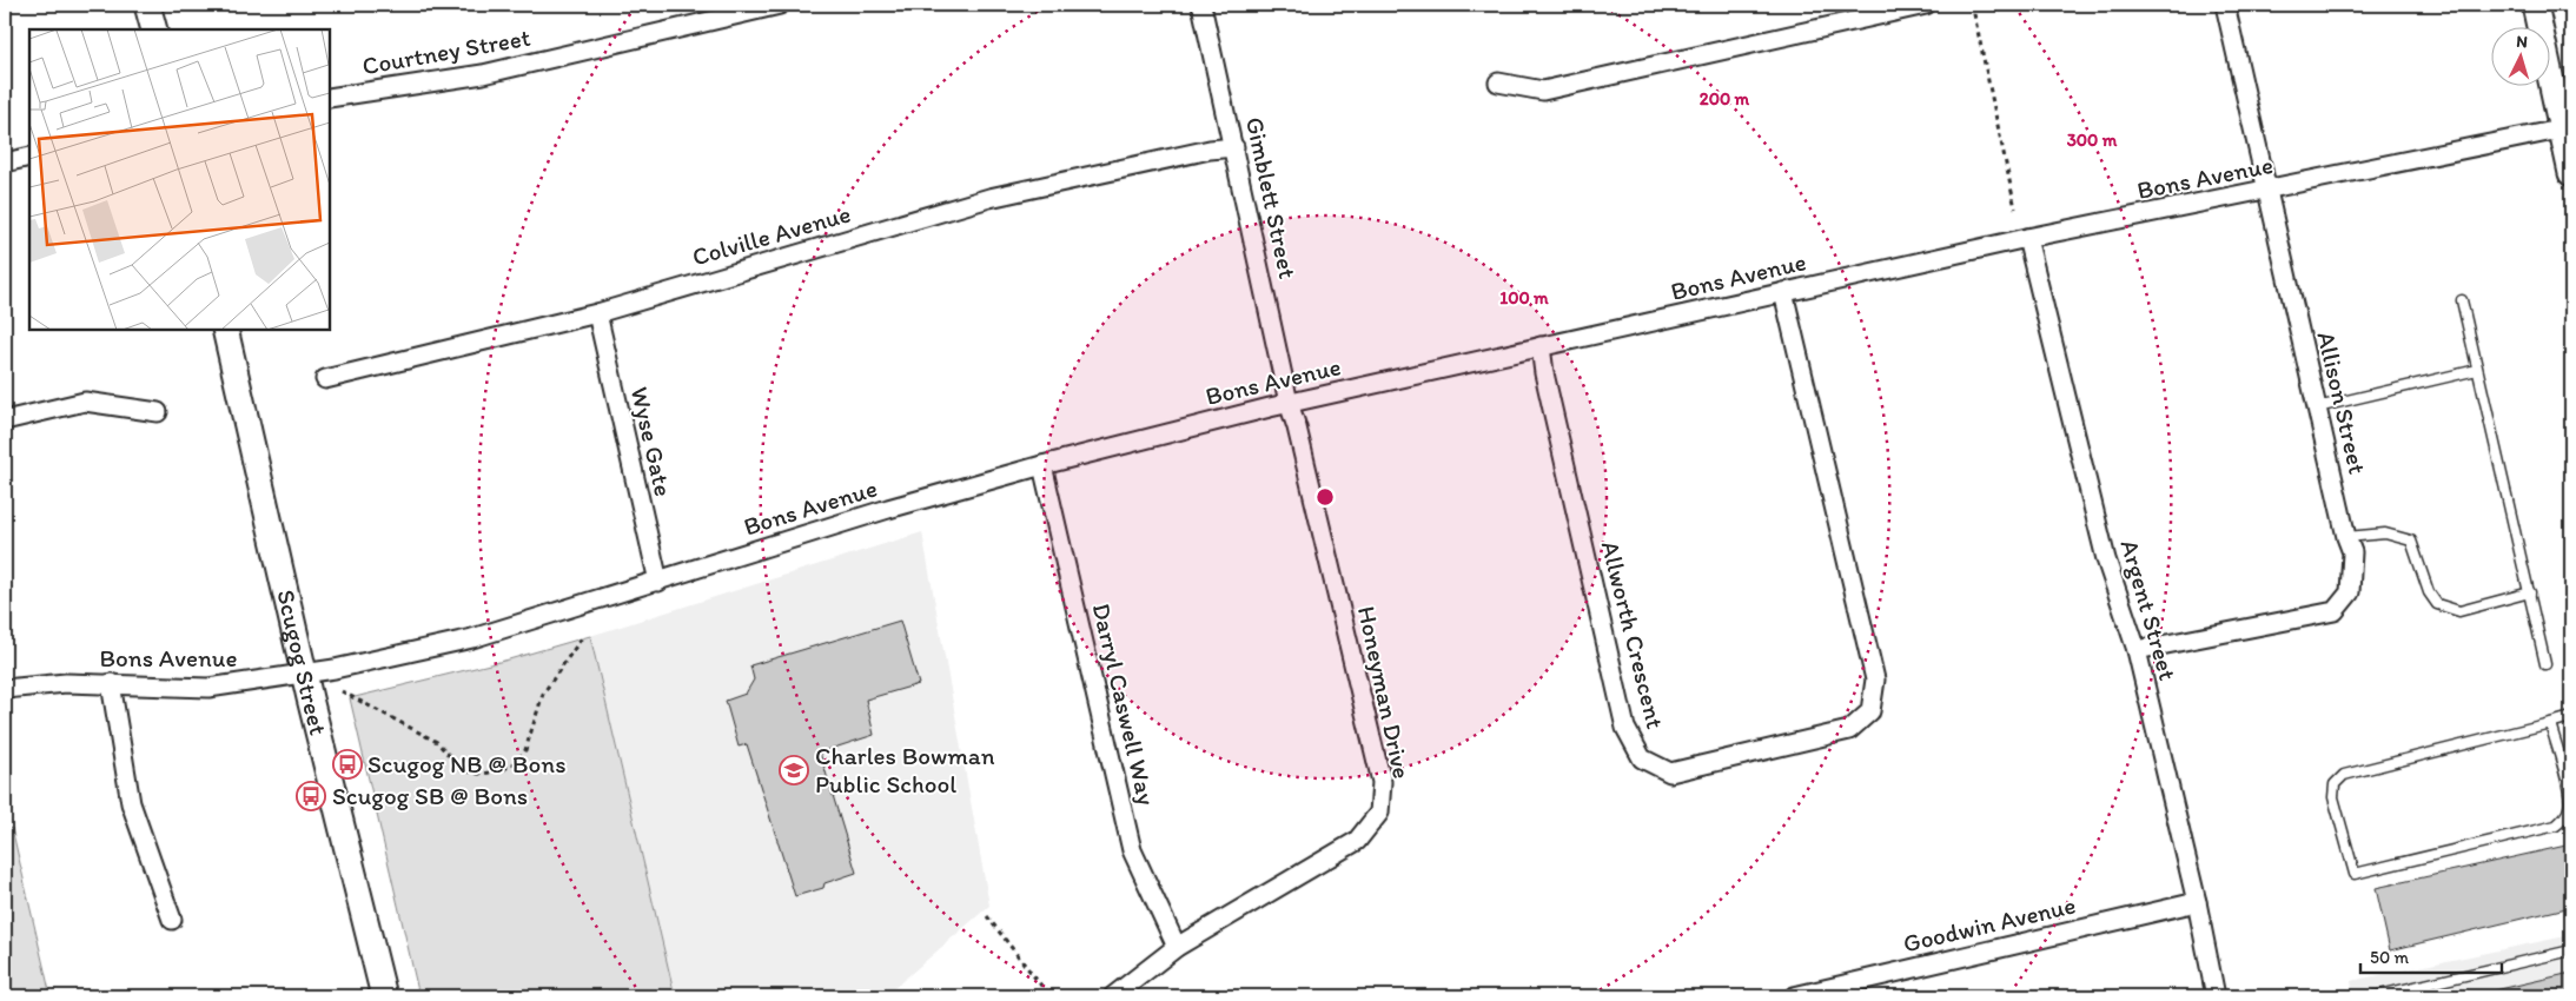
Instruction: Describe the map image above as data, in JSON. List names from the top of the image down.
{
  "streets": {
    "street": [
      "Courtney Street",
      "Bons Avenue",
      "Gimblett Street",
      "Colville Avenue",
      "Allison Street",
      "Wyse Gate",
      "Argent Street",
      "Allworth Crescent",
      "Scugog Street",
      "Honeyman Drive",
      "Darryl Caswell Way",
      "Goodwin Avenue"
    ]
  },
  "crossings": [
    ["Bons Avenue", "Gimblett Street"],
    ["Bons Avenue", "Allison Street"],
    ["Bons Avenue", "Wyse Gate"],
    ["Bons Avenue", "Argent Street"],
    ["Bons Avenue", "Allworth Crescent"],
    ["Bons Avenue", "Scugog Street"],
    ["Bons Avenue", "Honeyman Drive"],
    ["Bons Avenue", "Darryl Caswell Way"],
    ["Gimblett Street", "Colville Avenue"],
    ["Gimblett Street", "Honeyman Drive"],
    ["Colville Avenue", "Wyse Gate"],
    ["Allison Street", "Argent Street"],
    ["Argent Street", "Goodwin Avenue"],
    ["Honeyman Drive", "Darryl Caswell Way"]
  ],
  "places": {
    "bus stop": ["Scugog NB @ Bons", "Scugog SB @ Bons"],
    "school or university": ["Charles Bowman Public School"]
  },
  "scale_bar": "50 m",
  "north": "top",
  "rings": ["200 m", "300 m", "100 m"]
}
